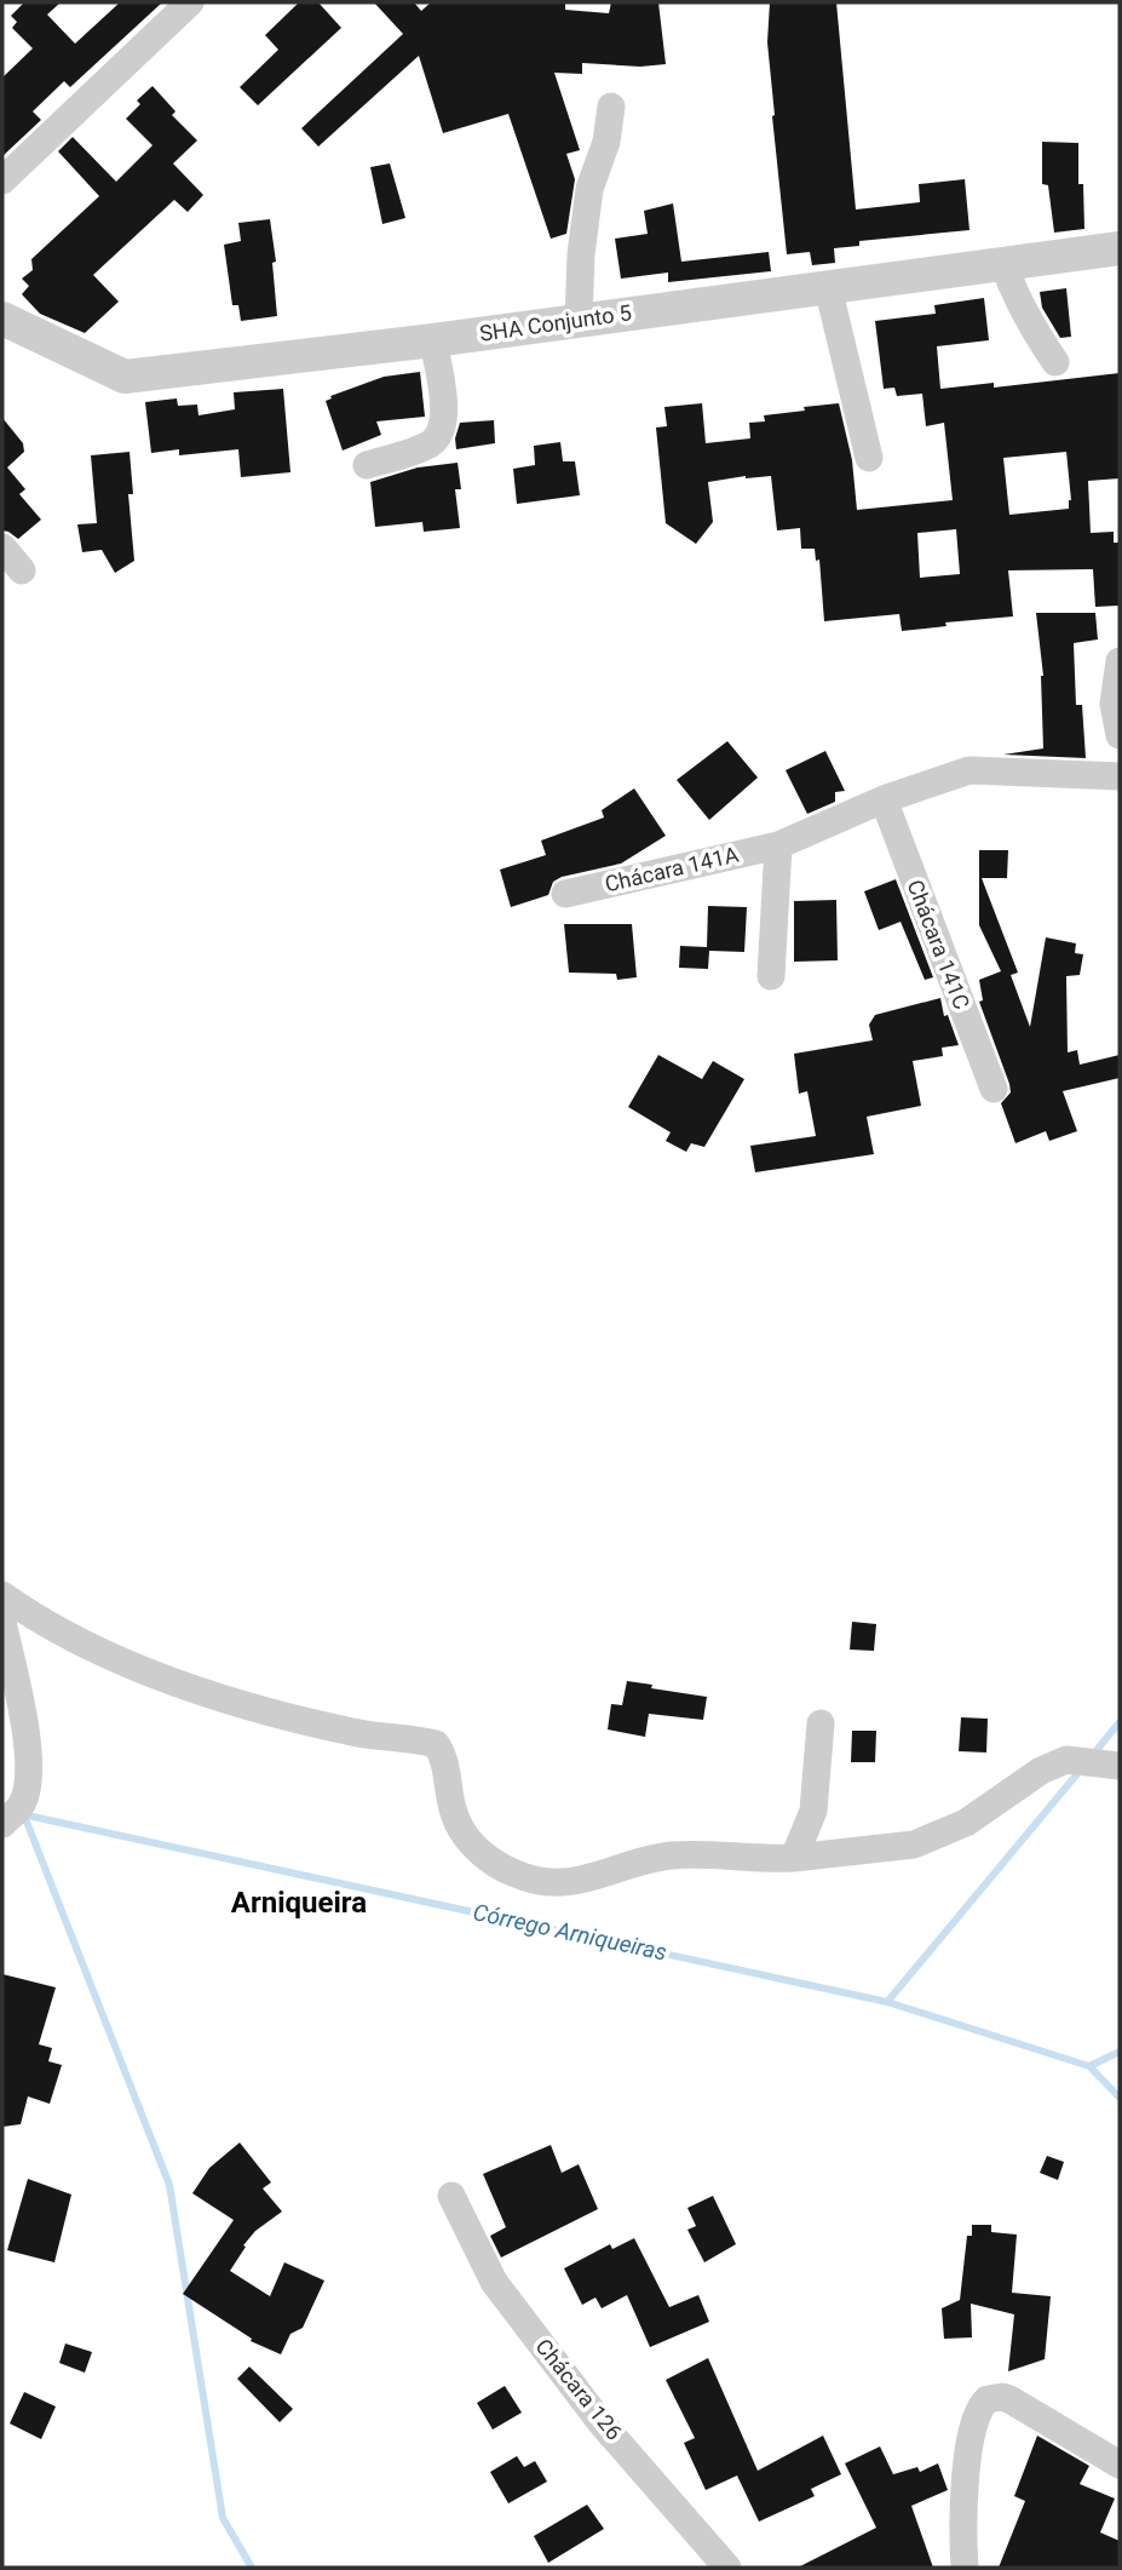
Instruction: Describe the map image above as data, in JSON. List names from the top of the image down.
{
  "streets": {
    "street": [
      "SHA Conjunto 5",
      "Chácara 141A",
      "Chácara 141C",
      "Chácara 126"
    ]
  },
  "crossings": [
    ["Chácara 141A", "Chácara 141C"]
  ],
  "districts": ["Arniqueira"],
  "water": ["Córrego Arniqueiras"]
}
